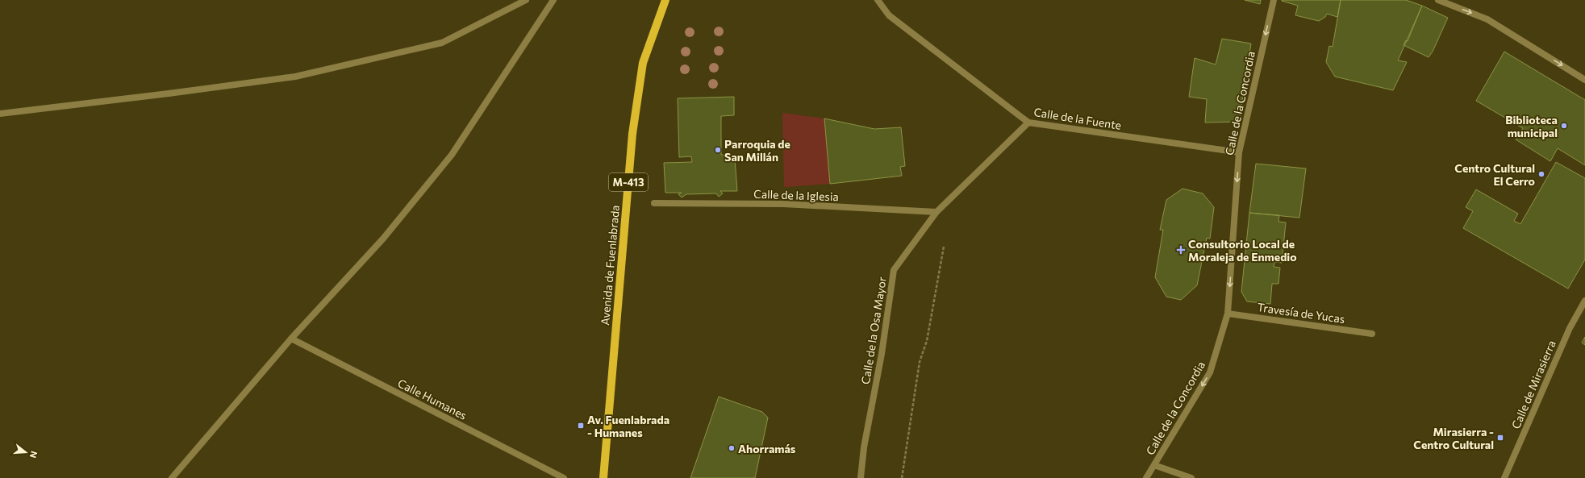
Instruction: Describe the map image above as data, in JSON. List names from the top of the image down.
{
  "streets": {
    "main road": ["M-413", "Avenida de Fuenlabrada"],
    "street": [
      "Calle de la Concordia",
      "Calle de la Fuente",
      "Calle de la Iglesia",
      "Travesía de Yucas",
      "Calle de la Osa Mayor",
      "Calle de Mirasierra",
      "Calle Humanes"
    ]
  },
  "crossings": [
    ["Calle de la Concordia", "Calle de la Fuente"],
    ["Calle de la Concordia", "Travesía de Yucas"],
    ["Calle de la Fuente", "Calle de la Osa Mayor"],
    ["Calle de la Iglesia", "Calle de la Osa Mayor"]
  ],
  "one_way": ["Calle de la Concordia"],
  "places": {
    "other": [
      "Biblioteca municipal",
      "Parroquia de San Millán",
      "Centro Cultural El Cerro",
      "Ahorramás"
    ],
    "health": ["Consultorio Local de Moraleja de Enmedio"],
    "transit": ["Av. Fuenlabrada - Humanes", "Mirasierra - Centro Cultural"]
  },
  "north": "right"
}
